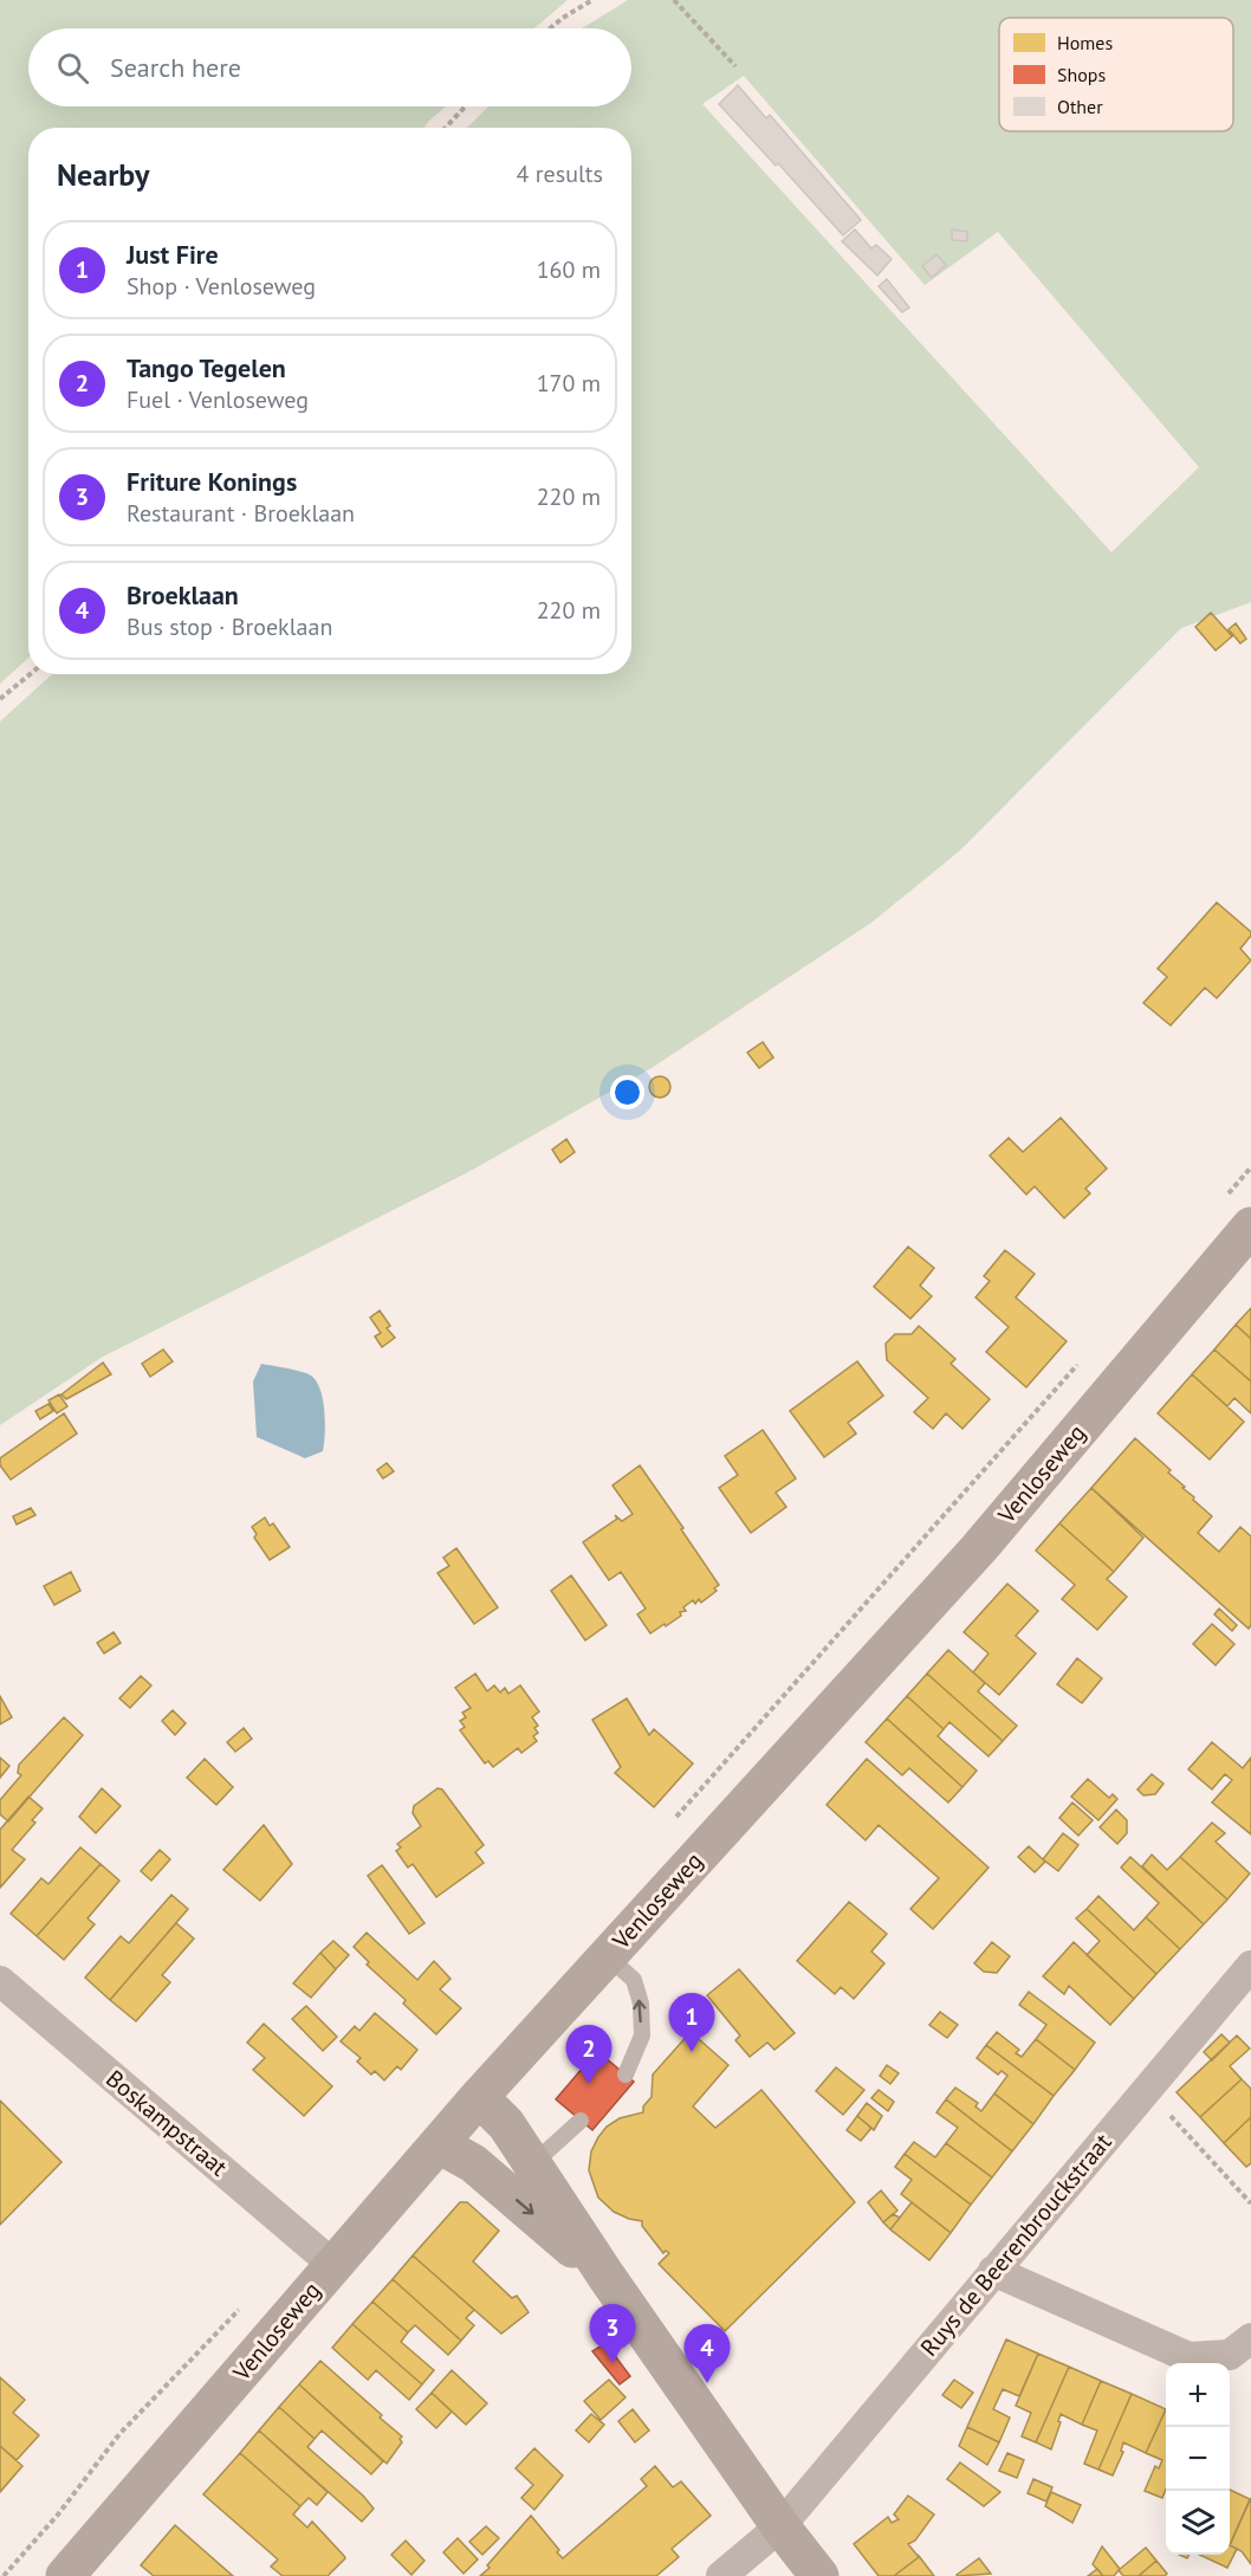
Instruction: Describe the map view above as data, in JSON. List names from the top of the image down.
{
  "streets": {
    "main road": ["Venloseweg"],
    "street": ["Boskampstraat", "Ruys de Beerenbrouckstraat"]
  },
  "crossings": [
    ["Venloseweg", "Boskampstraat"]
  ],
  "legend": ["Homes", "Shops", "Other"],
  "page": {
    "search": "Search here",
    "heading": ["Nearby", "4 results"],
    "list": [
      {
        "mark": "1",
        "name": "Just Fire",
        "note": "Shop · Venloseweg",
        "value": "160 m"
      },
      {
        "mark": "2",
        "name": "Tango Tegelen",
        "note": "Fuel · Venloseweg",
        "value": "170 m"
      },
      {
        "mark": "3",
        "name": "Friture Konings",
        "note": "Restaurant · Broeklaan",
        "value": "220 m"
      },
      {
        "mark": "4",
        "name": "Broeklaan",
        "note": "Bus stop · Broeklaan",
        "value": "220 m"
      }
    ],
    "pins": [
      "1",
      "2",
      "3",
      "4"
    ],
    "map_buttons": ["+", "−"]
  }
}
